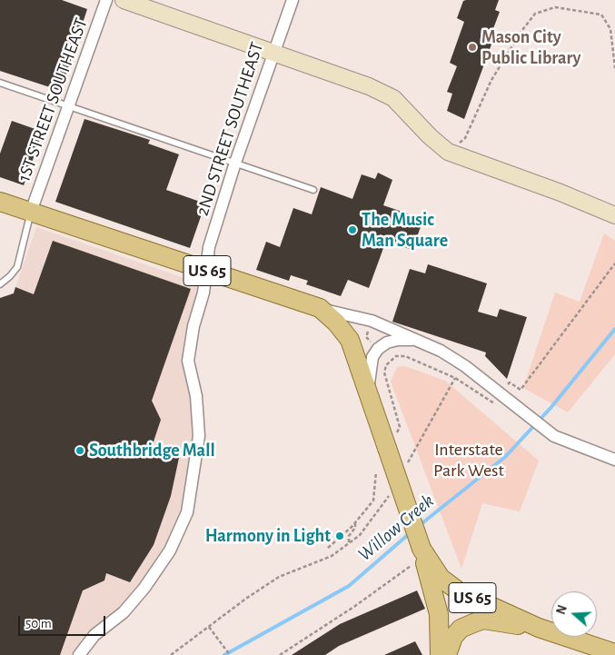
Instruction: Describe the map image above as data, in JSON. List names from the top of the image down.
{
  "streets": {
    "main road": ["US 65"],
    "street": ["1ST STREET SOUTHEAST", "2ND STREET SOUTHEAST"]
  },
  "crossings": [
    ["1ST STREET SOUTHEAST", "US 65"],
    ["2ND STREET SOUTHEAST", "US 65"]
  ],
  "water": ["Willow Creek"],
  "parks": ["Interstate Park West"],
  "places": [
    "Mason City Public Library",
    "The Music Man Square",
    "Southbridge Mall",
    "Harmony in Light"
  ],
  "scale_bar": "50 m",
  "north": "left"
}
